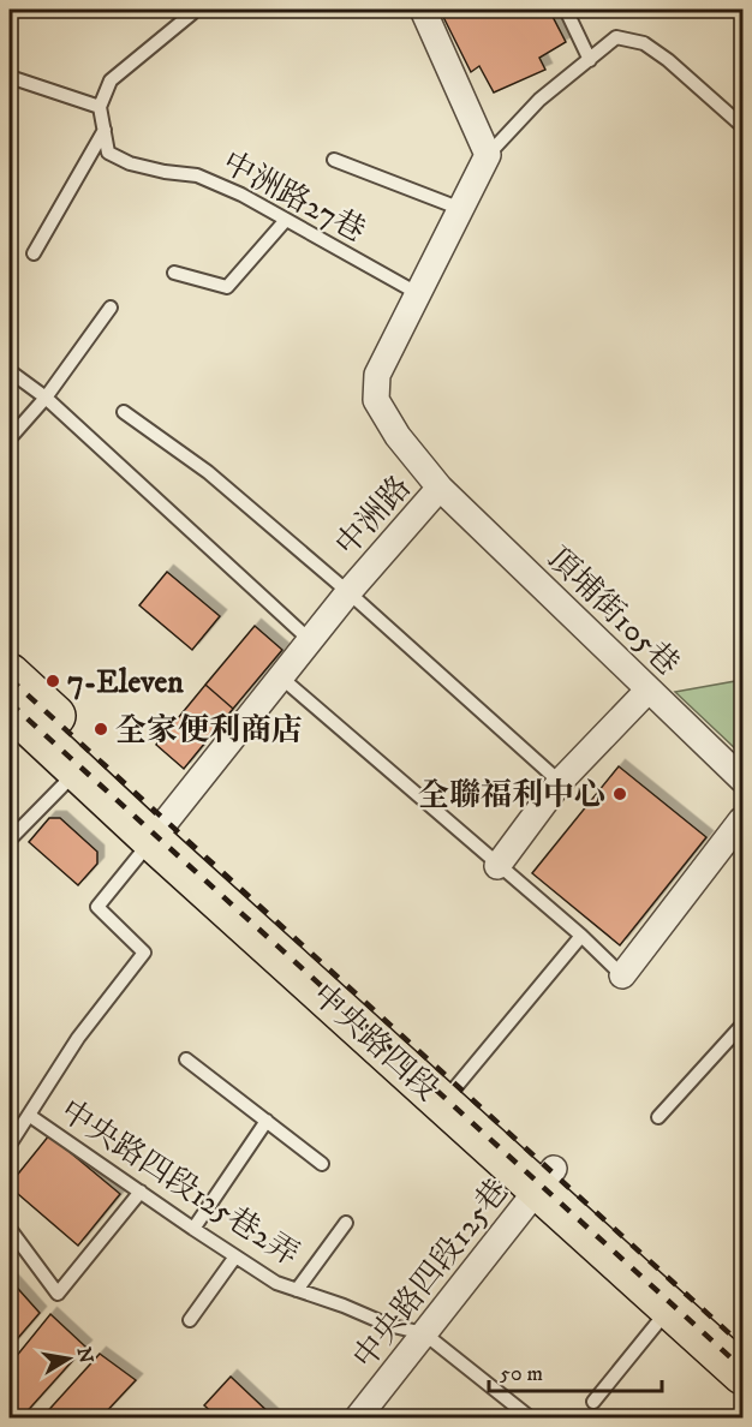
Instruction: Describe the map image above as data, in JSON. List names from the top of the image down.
{
  "streets": {
    "main road": ["中央路四段"],
    "street": ["中洲路", "頂埔街105巷", "中央路四段125巷"],
    "lane": ["中洲路27巷", "中央路四段125巷2弄"]
  },
  "crossings": [
    ["中洲路27巷", "中洲路"],
    ["中洲路", "頂埔街105巷"],
    ["中洲路", "中央路四段"],
    ["中央路四段", "中央路四段125巷"],
    ["中央路四段125巷2弄", "中央路四段125巷"]
  ],
  "places": ["7-Eleven", "全家便利商店", "全聯福利中心"],
  "scale_bar": "50 m",
  "north": "right"
}
